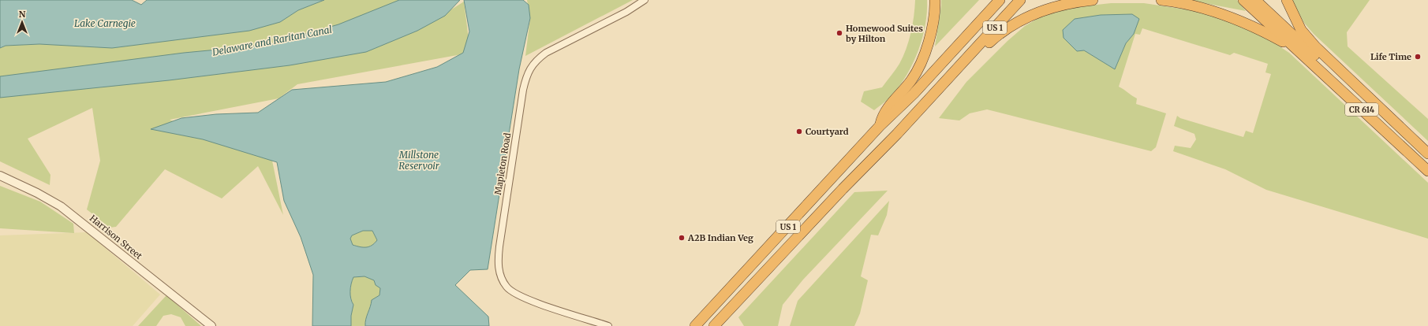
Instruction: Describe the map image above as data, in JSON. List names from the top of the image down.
{
  "streets": {
    "highway": ["US 1", "CR 614"],
    "street": ["Mapleton Road", "Harrison Street"]
  },
  "water": ["Lake Carnegie", "Delaware and Raritan Canal", "Millstone Reservoir"],
  "places": [
    "Homewood Suites by Hilton",
    "Life Time",
    "Courtyard",
    "A2B Indian Veg"
  ],
  "north": "top"
}
